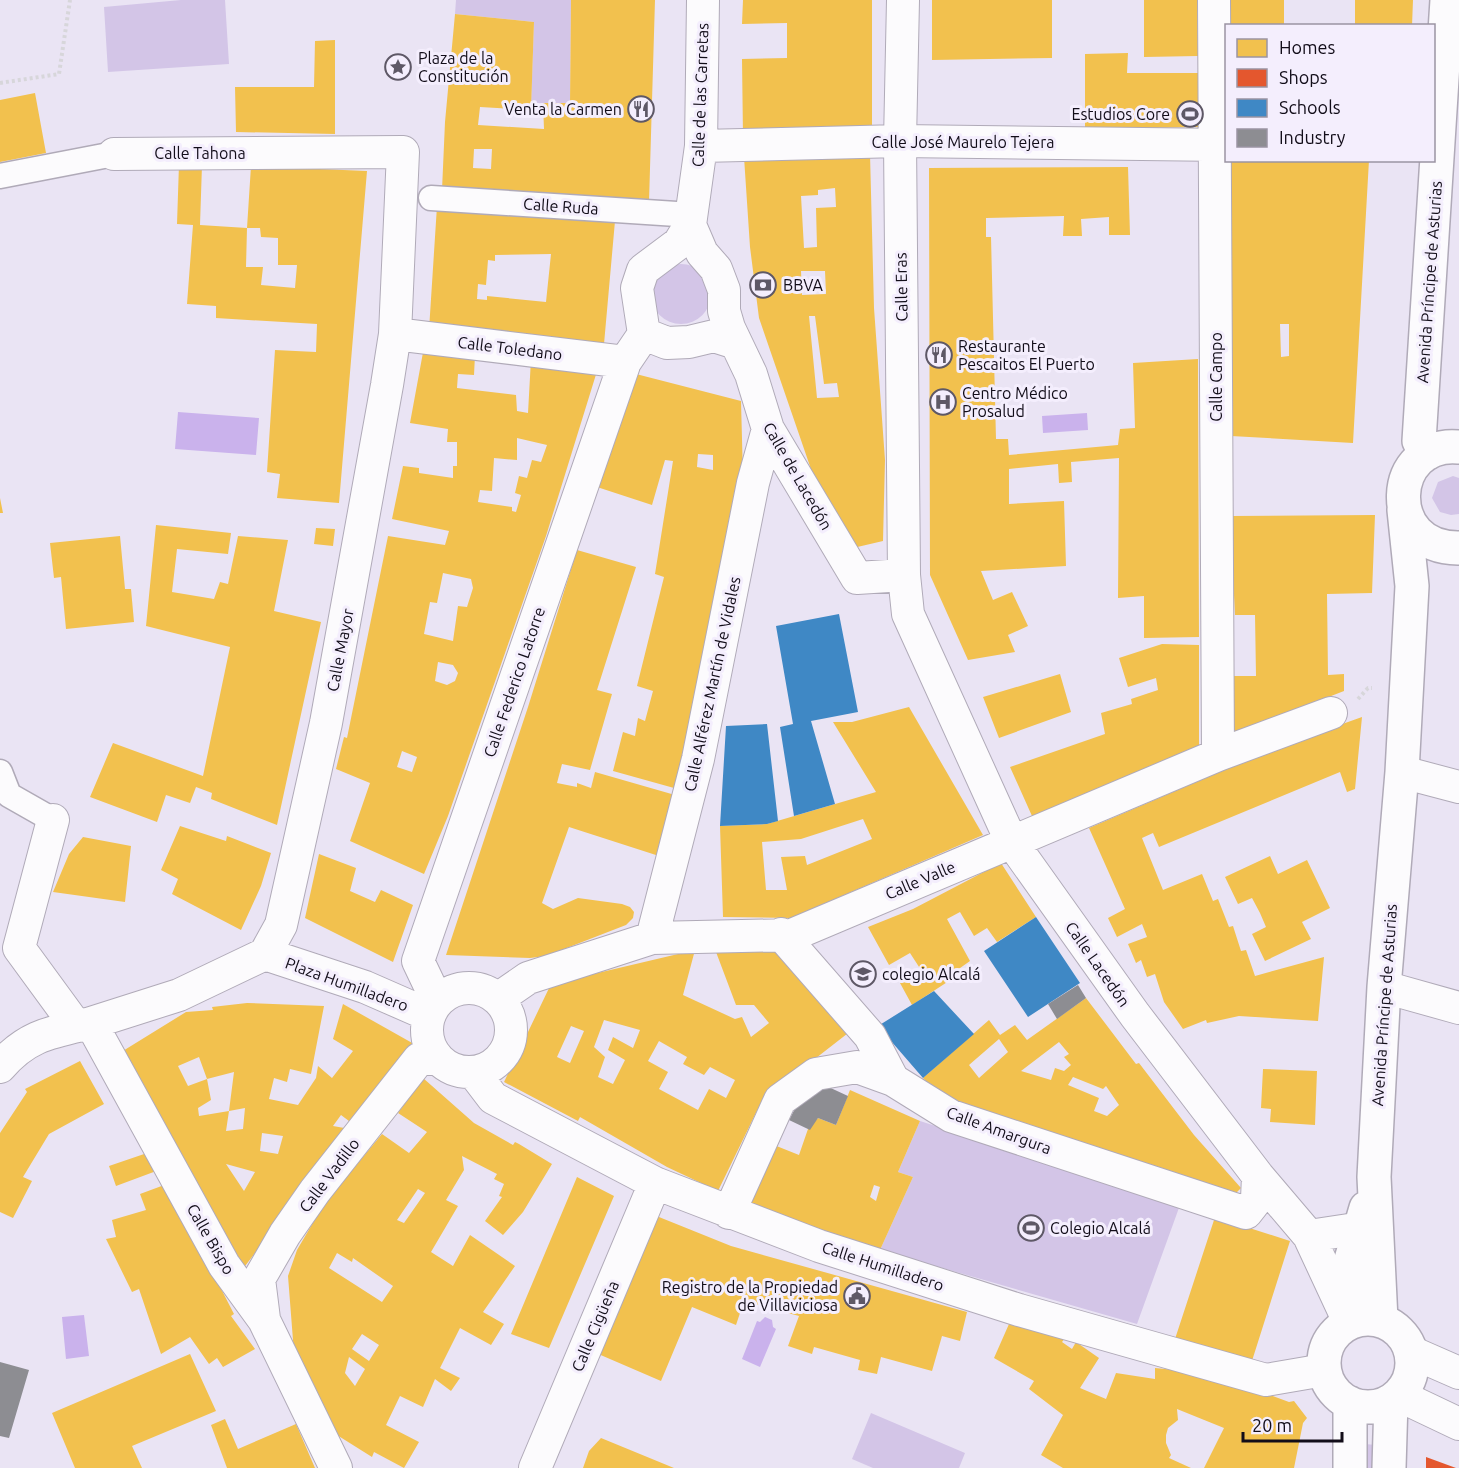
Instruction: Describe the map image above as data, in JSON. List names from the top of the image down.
{
  "streets": {
    "street": [
      "Calle de las Carretas",
      "Calle José Maurelo Tejera",
      "Calle Tahona",
      "Calle Ruda",
      "Avenida Príncipe de Asturias",
      "Calle Eras",
      "Calle Toledano",
      "Calle Campo",
      "Calle de Lacedón",
      "Calle Mayor",
      "Calle Federico Latorre",
      "Calle Alférez Martín de Vidales",
      "Calle Valle",
      "Calle Lacedón",
      "Plaza Humilladero",
      "Calle Amargura",
      "Calle Vadillo",
      "Calle Bispo",
      "Calle Humilladero",
      "Calle Cigüeña"
    ]
  },
  "crossings": [
    ["Calle de las Carretas", "Calle José Maurelo Tejera"],
    ["Calle de las Carretas", "Calle Ruda"],
    ["Calle de las Carretas", "Calle de Lacedón"],
    ["Calle José Maurelo Tejera", "Calle Eras"],
    ["Calle José Maurelo Tejera", "Calle Campo"],
    ["Calle Tahona", "Calle Mayor"],
    ["Calle Ruda", "Calle de Lacedón"],
    ["Avenida Príncipe de Asturias", "Calle Lacedón"],
    ["Avenida Príncipe de Asturias", "Calle Humilladero"],
    ["Calle Eras", "Calle de Lacedón"],
    ["Calle Eras", "Calle Lacedón"],
    ["Calle Toledano", "Calle Mayor"],
    ["Calle Toledano", "Calle Federico Latorre"],
    ["Calle Campo", "Calle Valle"],
    ["Calle de Lacedón", "Calle Alférez Martín de Vidales"],
    ["Calle de Lacedón", "Calle Lacedón"],
    ["Calle Mayor", "Plaza Humilladero"],
    ["Calle Federico Latorre", "Calle Valle"],
    ["Calle Federico Latorre", "Plaza Humilladero"],
    ["Calle Federico Latorre", "Calle Vadillo"],
    ["Calle Federico Latorre", "Calle Humilladero"],
    ["Calle Alférez Martín de Vidales", "Calle Valle"],
    ["Calle Valle", "Calle Lacedón"],
    ["Calle Valle", "Plaza Humilladero"],
    ["Calle Valle", "Calle Vadillo"],
    ["Calle Valle", "Calle Humilladero"],
    ["Calle Lacedón", "Calle Amargura"],
    ["Calle Lacedón", "Calle Humilladero"],
    ["Plaza Humilladero", "Calle Vadillo"],
    ["Plaza Humilladero", "Calle Humilladero"],
    ["Calle Vadillo", "Calle Bispo"],
    ["Calle Vadillo", "Calle Humilladero"],
    ["Calle Humilladero", "Calle Cigüeña"]
  ],
  "places": {
    "place": ["Plaza de la Constitución"],
    "restaurant": ["Venta la Carmen", "Restaurante Pescaitos El Puerto"],
    "sports": ["Estudios Core", "Colegio Alcalá"],
    "bank": ["BBVA"],
    "hospital": ["Centro Médico Prosalud"],
    "school or university": ["colegio Alcalá"],
    "public building": ["Registro de la Propiedad de Villaviciosa"]
  },
  "legend": [
    "Homes",
    "Shops",
    "Schools",
    "Industry"
  ],
  "scale_bar": "20 m"
}
